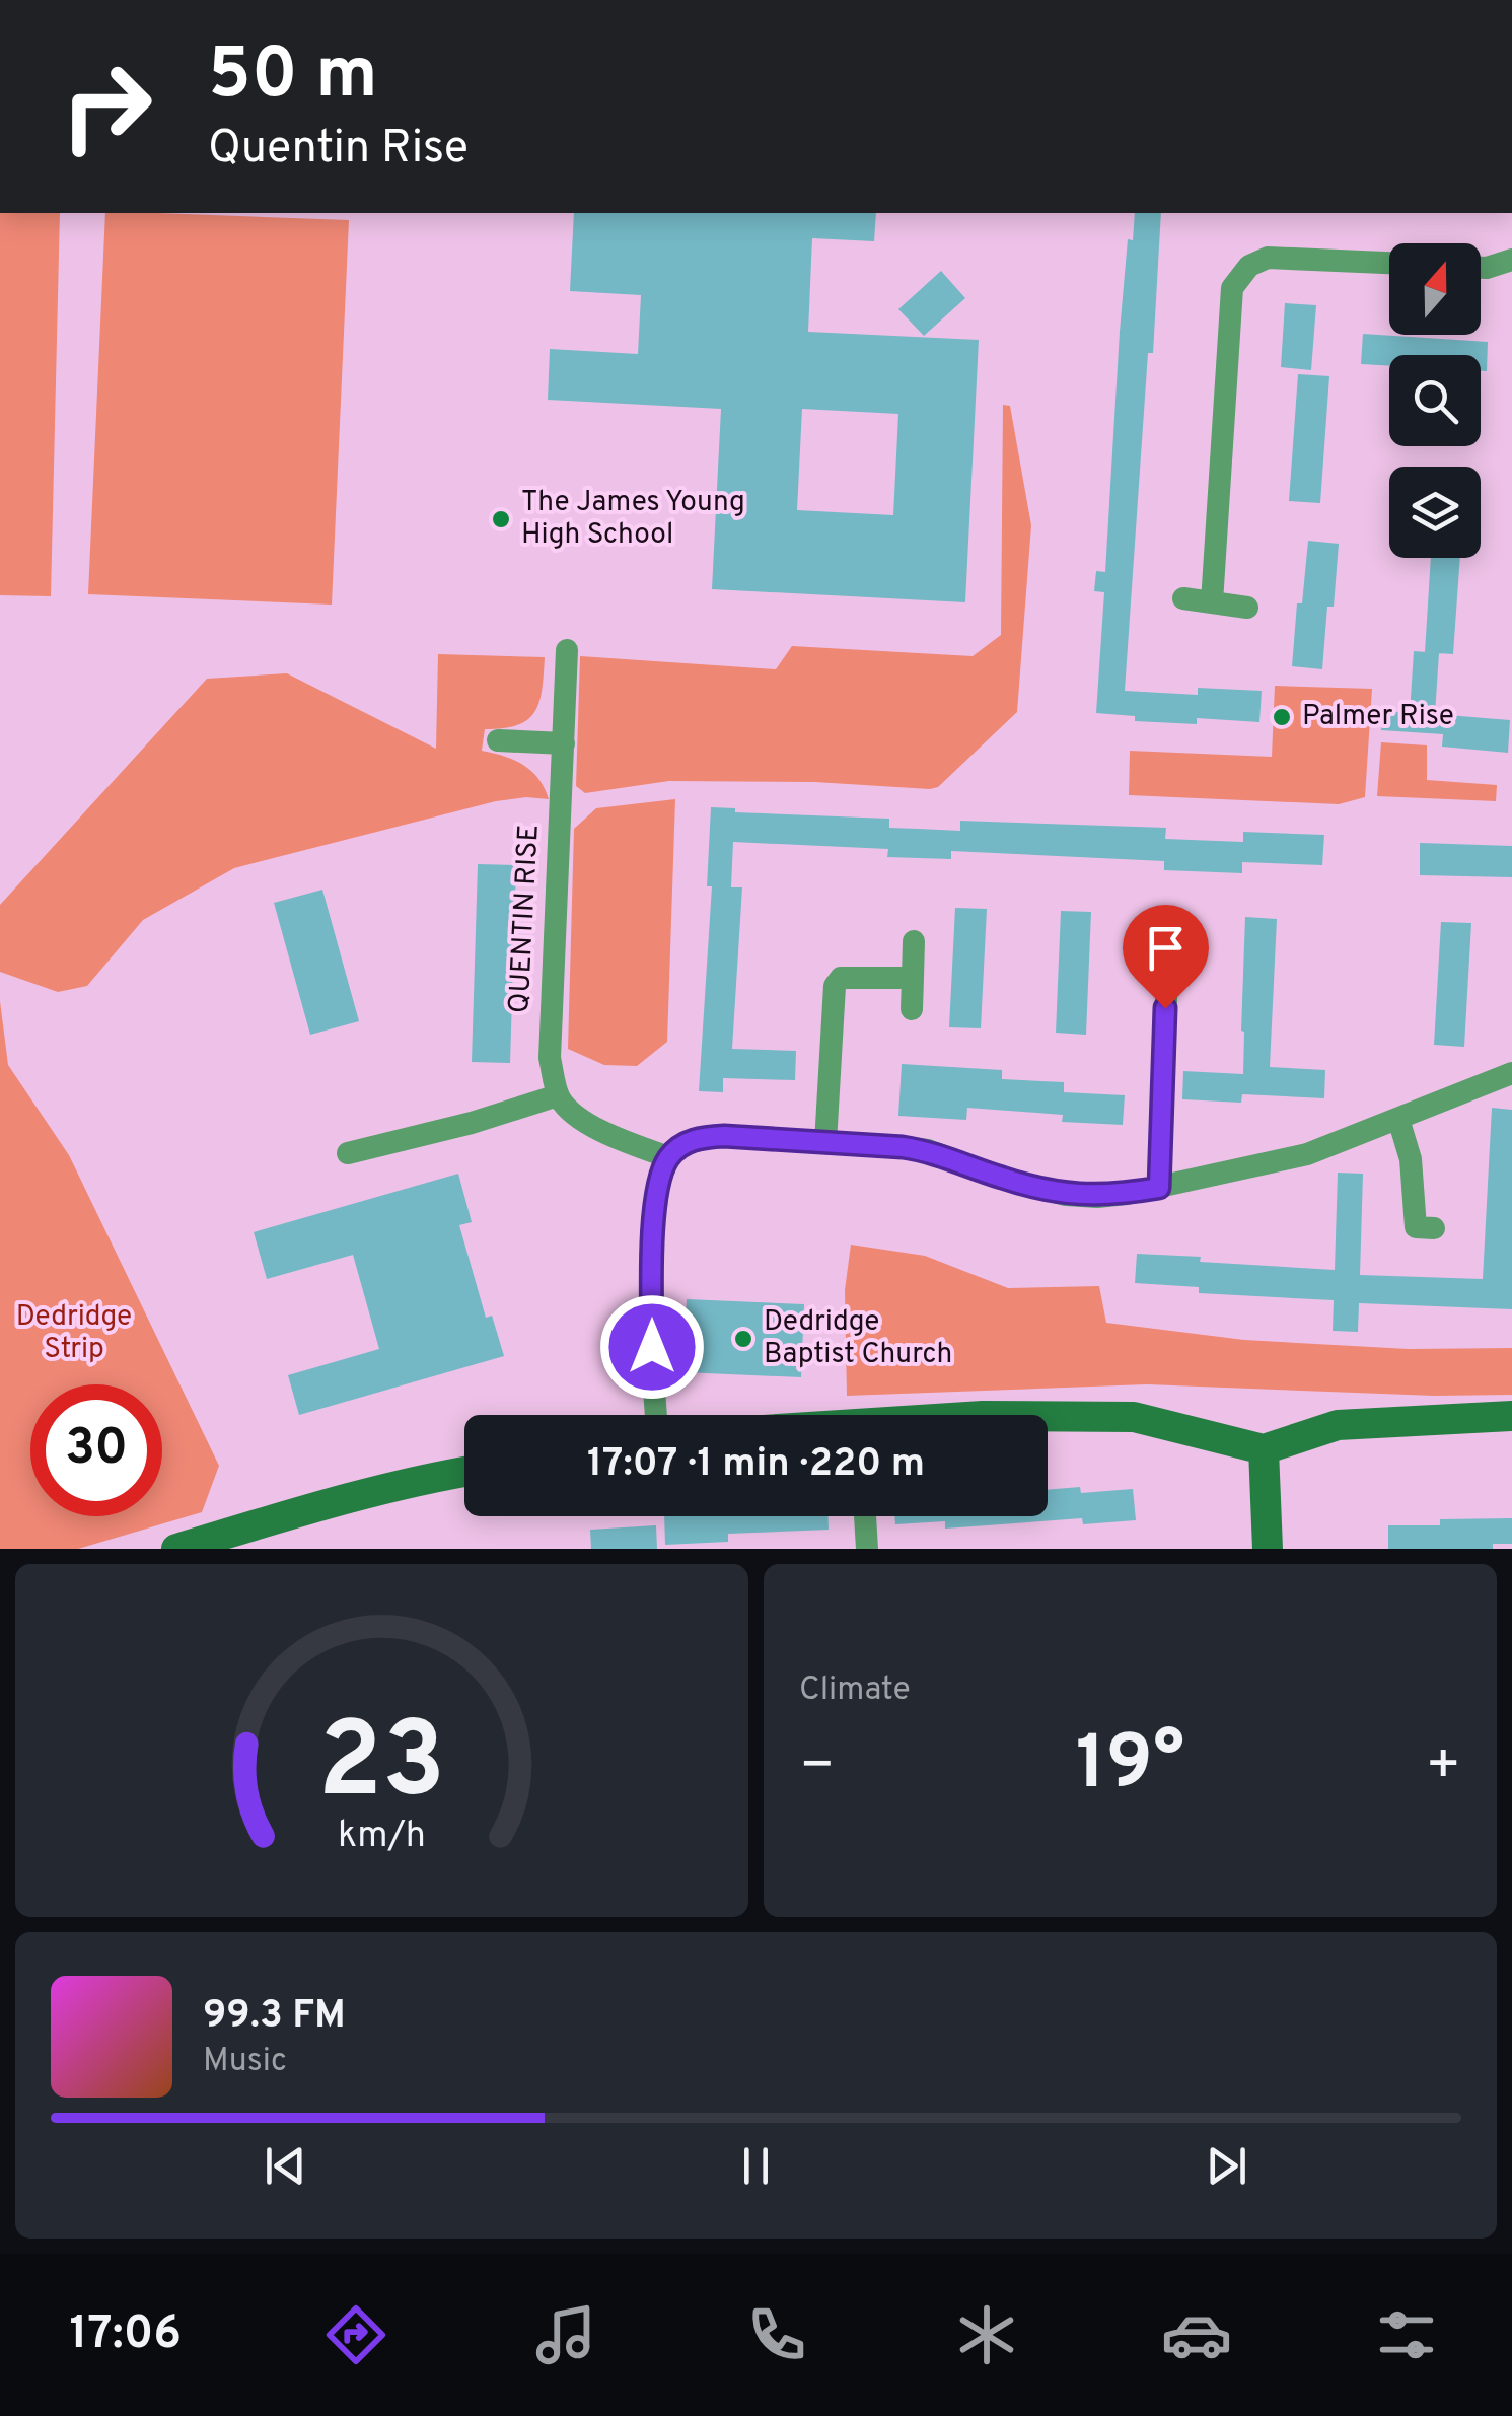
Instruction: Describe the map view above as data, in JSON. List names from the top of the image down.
{
  "streets": {
    "street": ["QUENTIN RISE"]
  },
  "parks": ["Dedridge Strip"],
  "places": ["The James Young High School", "Palmer Rise", "Dedridge Baptist Church"],
  "north": "top",
  "page": {
    "turn": ["50 m", "Quentin Rise"],
    "limit": "30",
    "trip": "17:07 · 1 min · 220 m",
    "tile": "Climate",
    "heat": ["−", "19°", "+"],
    "song": ["99.3 FM", "Music"],
    "tabs": "17:06",
    "gauge": ["23", "km/h"]
  }
}
